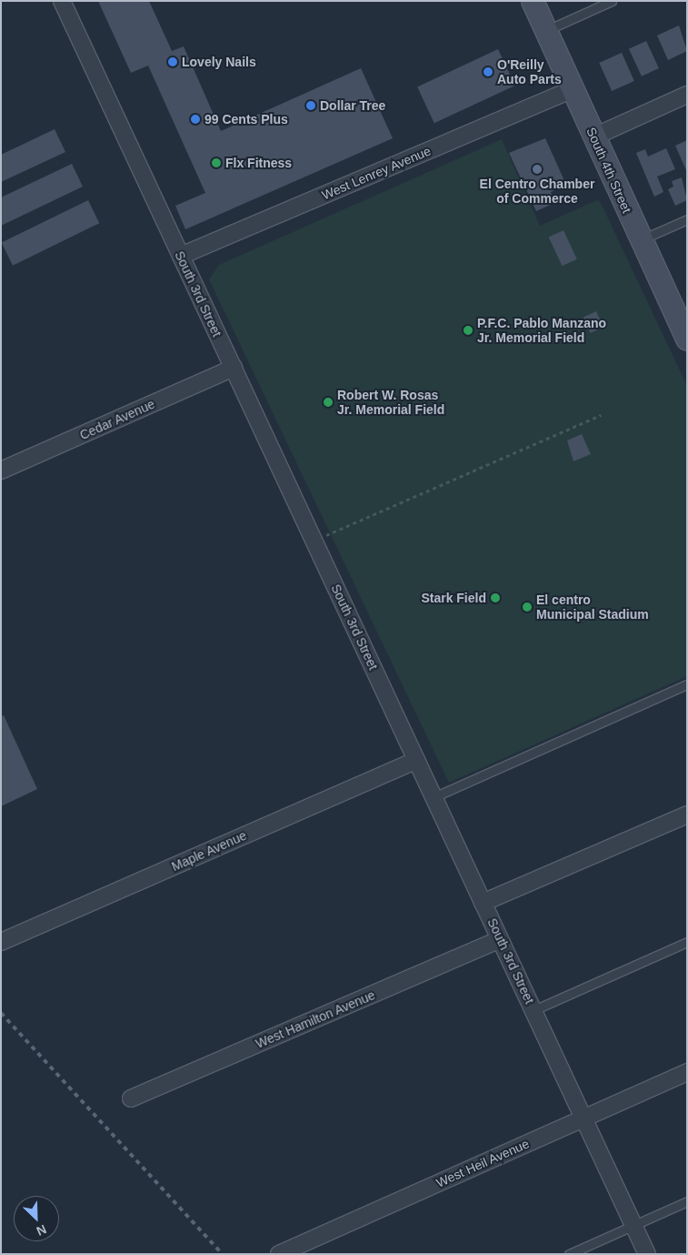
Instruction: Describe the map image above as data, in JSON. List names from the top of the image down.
{
  "streets": {
    "main road": ["South 4th Street"],
    "street": [
      "West Lenrey Avenue",
      "South 3rd Street",
      "Cedar Avenue",
      "Maple Avenue",
      "West Hamilton Avenue",
      "West Heil Avenue"
    ]
  },
  "crossings": [
    ["South 4th Street", "West Lenrey Avenue"],
    ["West Lenrey Avenue", "South 3rd Street"],
    ["South 3rd Street", "Cedar Avenue"],
    ["South 3rd Street", "Maple Avenue"],
    ["South 3rd Street", "West Hamilton Avenue"],
    ["South 3rd Street", "West Heil Avenue"]
  ],
  "places": [
    "Lovely Nails",
    "O'Reilly Auto Parts",
    "Dollar Tree",
    "99 Cents Plus",
    "Flx Fitness",
    "El Centro Chamber of Commerce",
    "P.F.C. Pablo Manzano Jr. Memorial Field",
    "Robert W. Rosas Jr. Memorial Field",
    "Stark Field",
    "El centro Municipal Stadium"
  ],
  "north": "bottom right"
}
